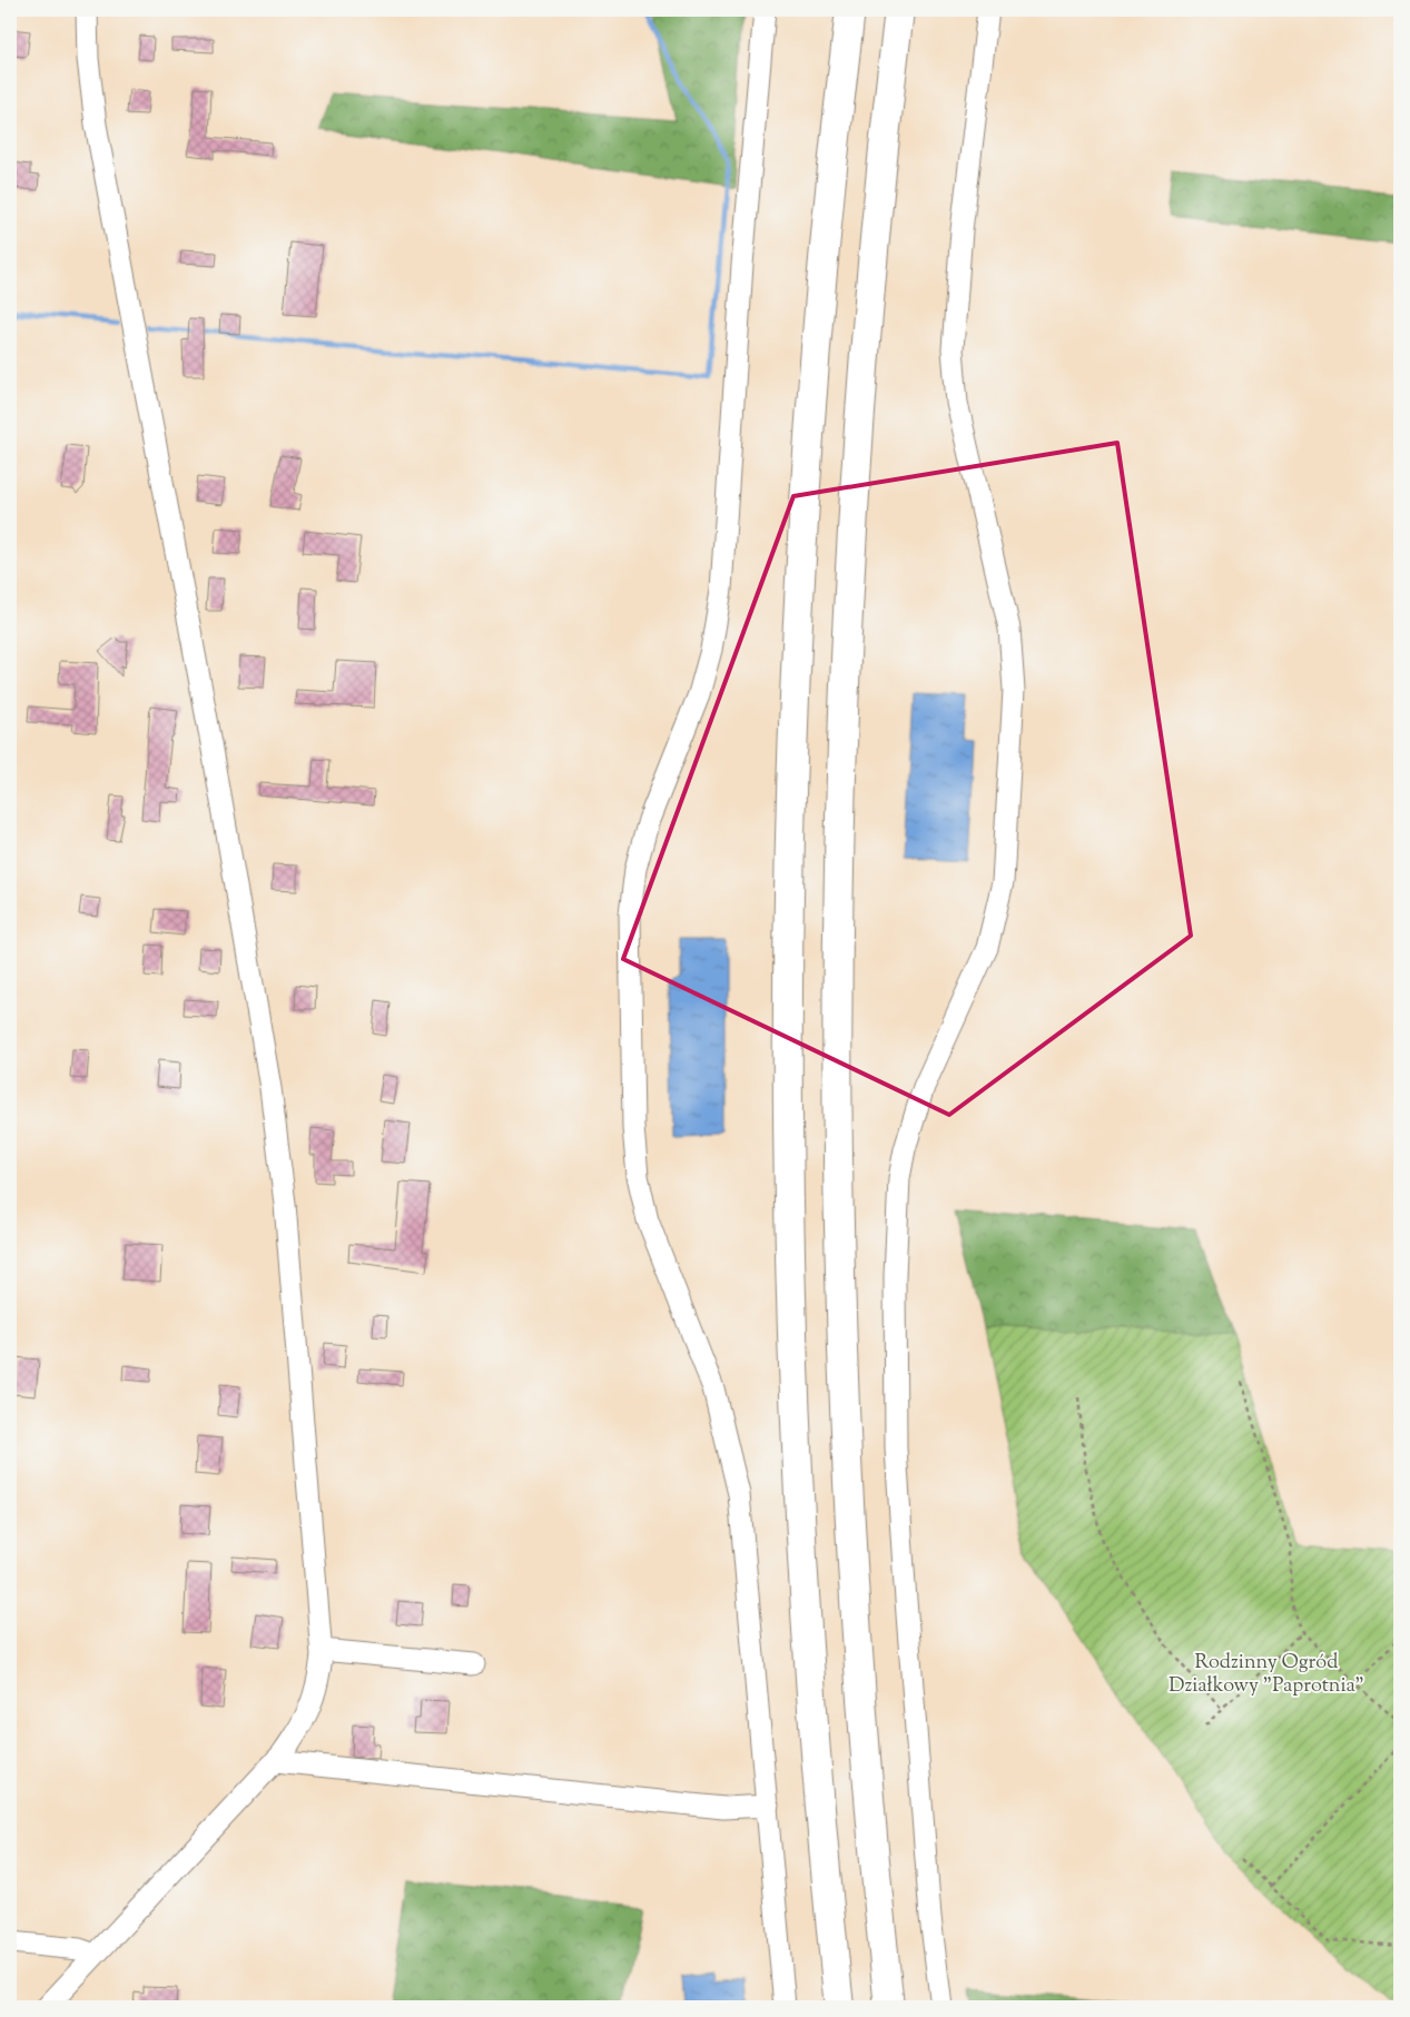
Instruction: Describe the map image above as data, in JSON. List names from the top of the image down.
{
  "parks": ["Rodzinny Ogród Działkowy \"Paprotnia\""]
}
